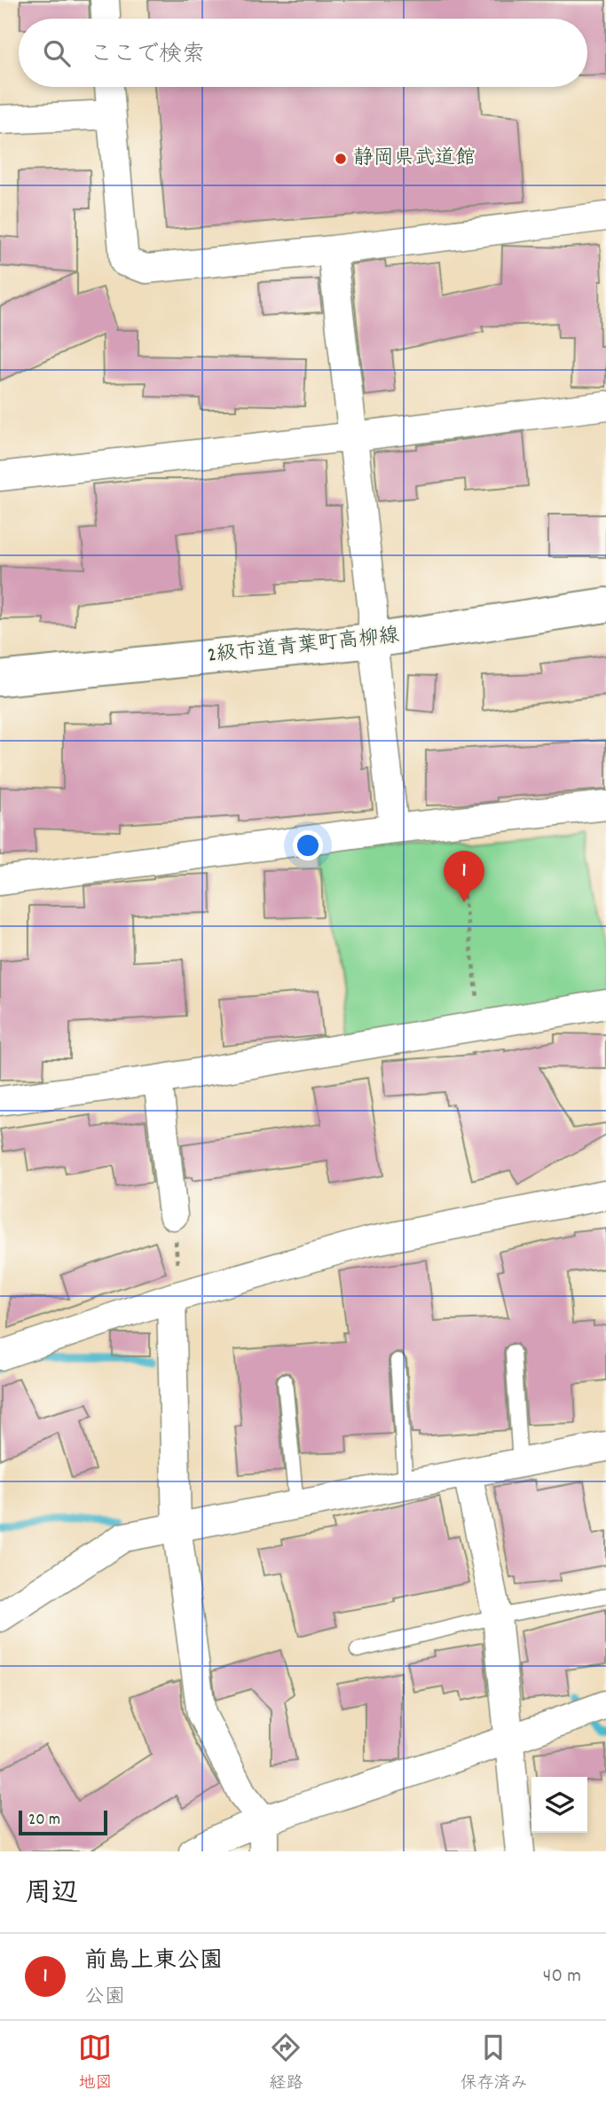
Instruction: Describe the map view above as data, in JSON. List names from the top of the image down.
{
  "streets": {
    "street": ["2級市道青葉町高柳線"]
  },
  "places": ["静岡県武道館"],
  "scale_bar": "20 m",
  "page": {
    "search": "ここで検索",
    "pins": "1",
    "scale": "20 m",
    "heading": "周辺",
    "list": [
      {
        "mark": "1",
        "name": "前島上東公園",
        "note": "公園",
        "value": "40 m"
      }
    ],
    "nav": ["地図", "経路", "保存済み"]
  }
}
